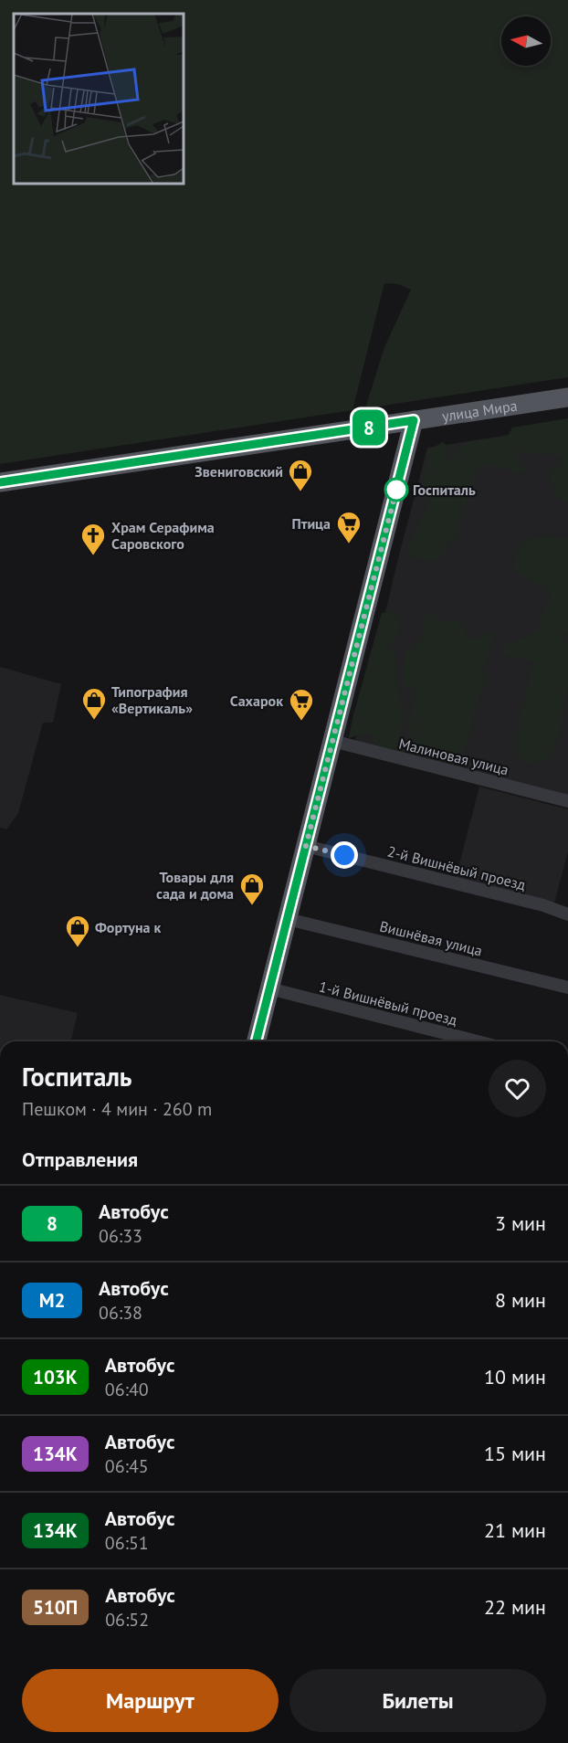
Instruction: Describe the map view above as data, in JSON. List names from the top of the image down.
{
  "streets": {
    "main road": ["улица Мира"],
    "street": [
      "Малиновая улица",
      "2-й Вишнёвый проезд",
      "Вишнёвая улица",
      "1-й Вишнёвый проезд"
    ]
  },
  "places": {
    "other": ["Госпиталь"],
    "shop": [
      "Звениговский",
      "Типография «Вертикаль»",
      "Товары для сада и дома",
      "Фортуна к"
    ],
    "supermarket": ["Птица", "Сахарок"],
    "church": ["Храм Серафима Саровского"]
  },
  "lines": ["bus line 8"],
  "north": "left",
  "page": {
    "on_map": "8",
    "heading": [
      ["Госпиталь", "Пешком · 4 мин · 260 m"],
      "Отправления"
    ],
    "list": [
      {
        "mark": "8",
        "name": "Автобус",
        "note": "06:33",
        "value": "3 мин"
      },
      {
        "mark": "М2",
        "name": "Автобус",
        "note": "06:38",
        "value": "8 мин"
      },
      {
        "mark": "103К",
        "name": "Автобус",
        "note": "06:40",
        "value": "10 мин"
      },
      {
        "mark": "134К",
        "name": "Автобус",
        "note": "06:45",
        "value": "15 мин"
      },
      {
        "mark": "134К",
        "name": "Автобус",
        "note": "06:51",
        "value": "21 мин"
      },
      {
        "mark": "510П",
        "name": "Автобус",
        "note": "06:52",
        "value": "22 мин"
      }
    ],
    "buttons": ["Маршрут", "Билеты"]
  }
}
